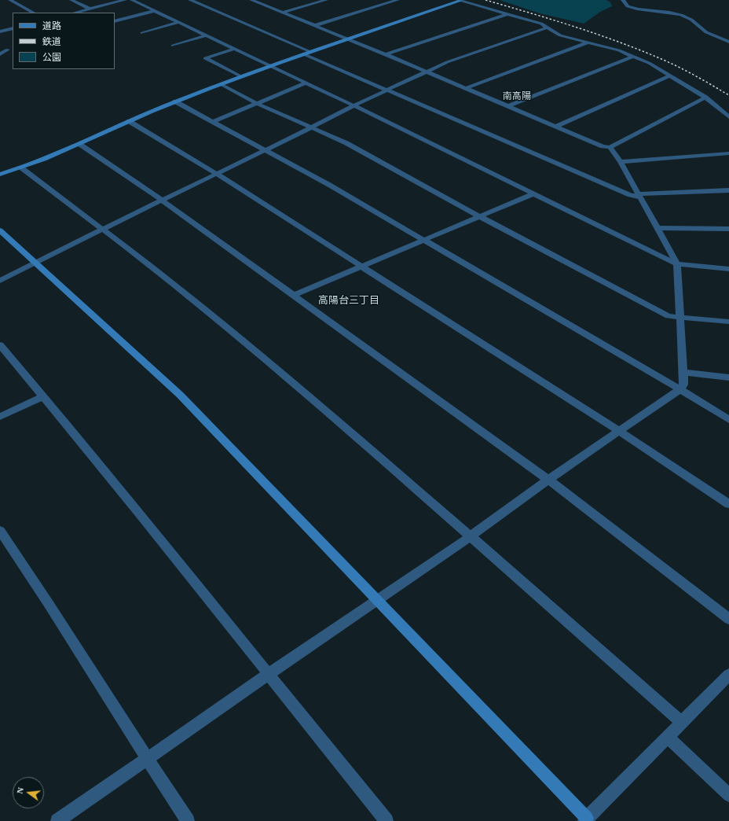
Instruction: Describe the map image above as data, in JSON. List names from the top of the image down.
{
  "districts": ["南高陽", "高陽台三丁目"],
  "legend": ["道路", "鉄道", "公園"],
  "north": "left"
}
